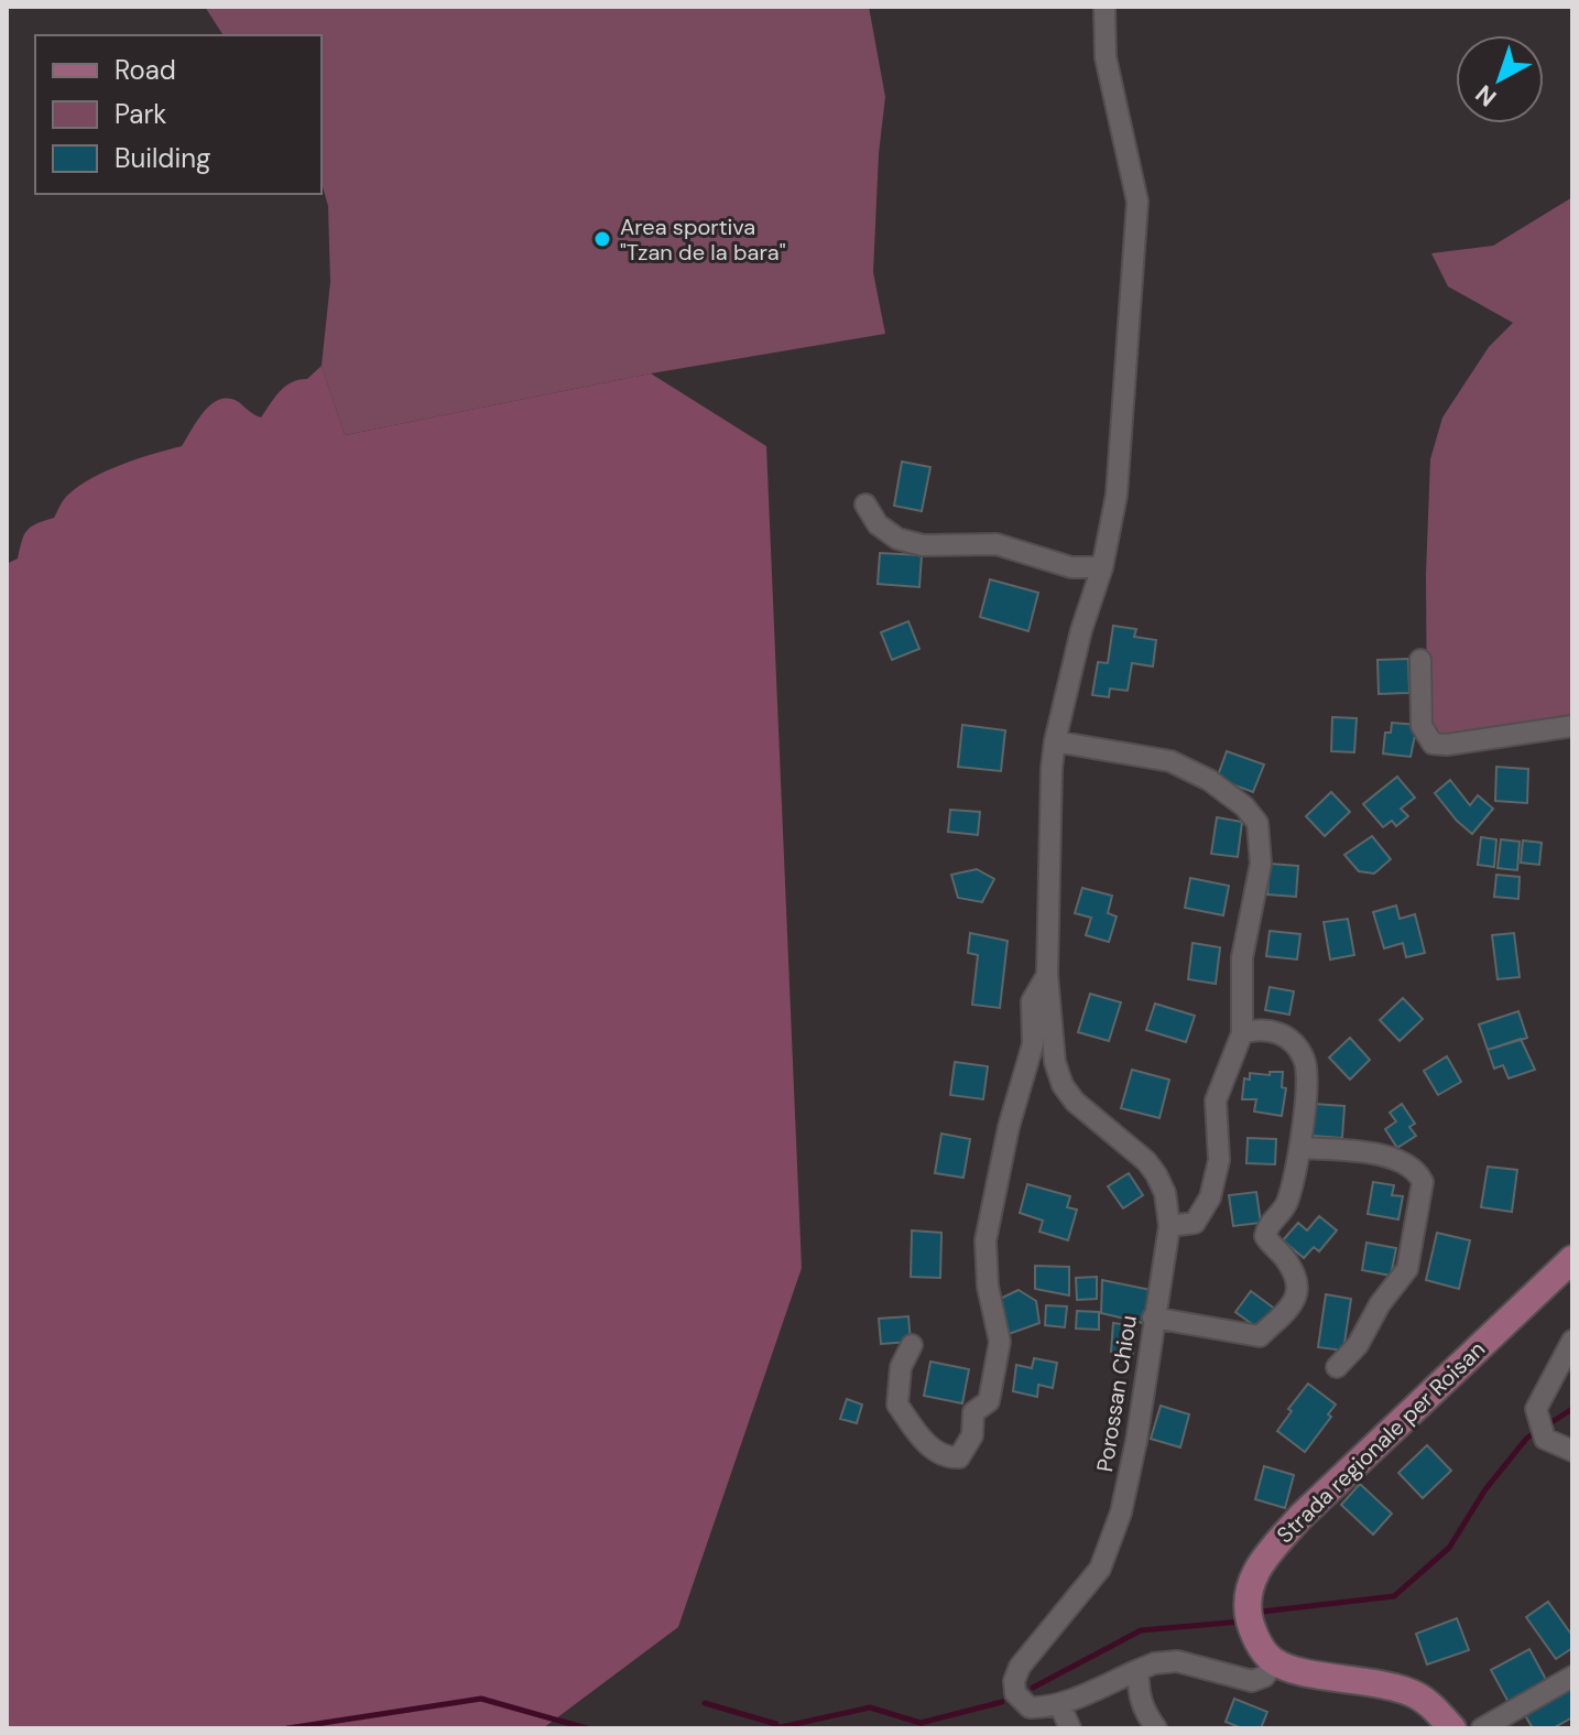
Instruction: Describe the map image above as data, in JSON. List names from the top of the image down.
{
  "streets": {
    "main road": ["Strada regionale per Roisan"],
    "street": ["Porossan Chiou"]
  },
  "places": ["Area sportiva \"Tzan de la bara\""],
  "legend": ["Road", "Park", "Building"],
  "north": "bottom left"
}
